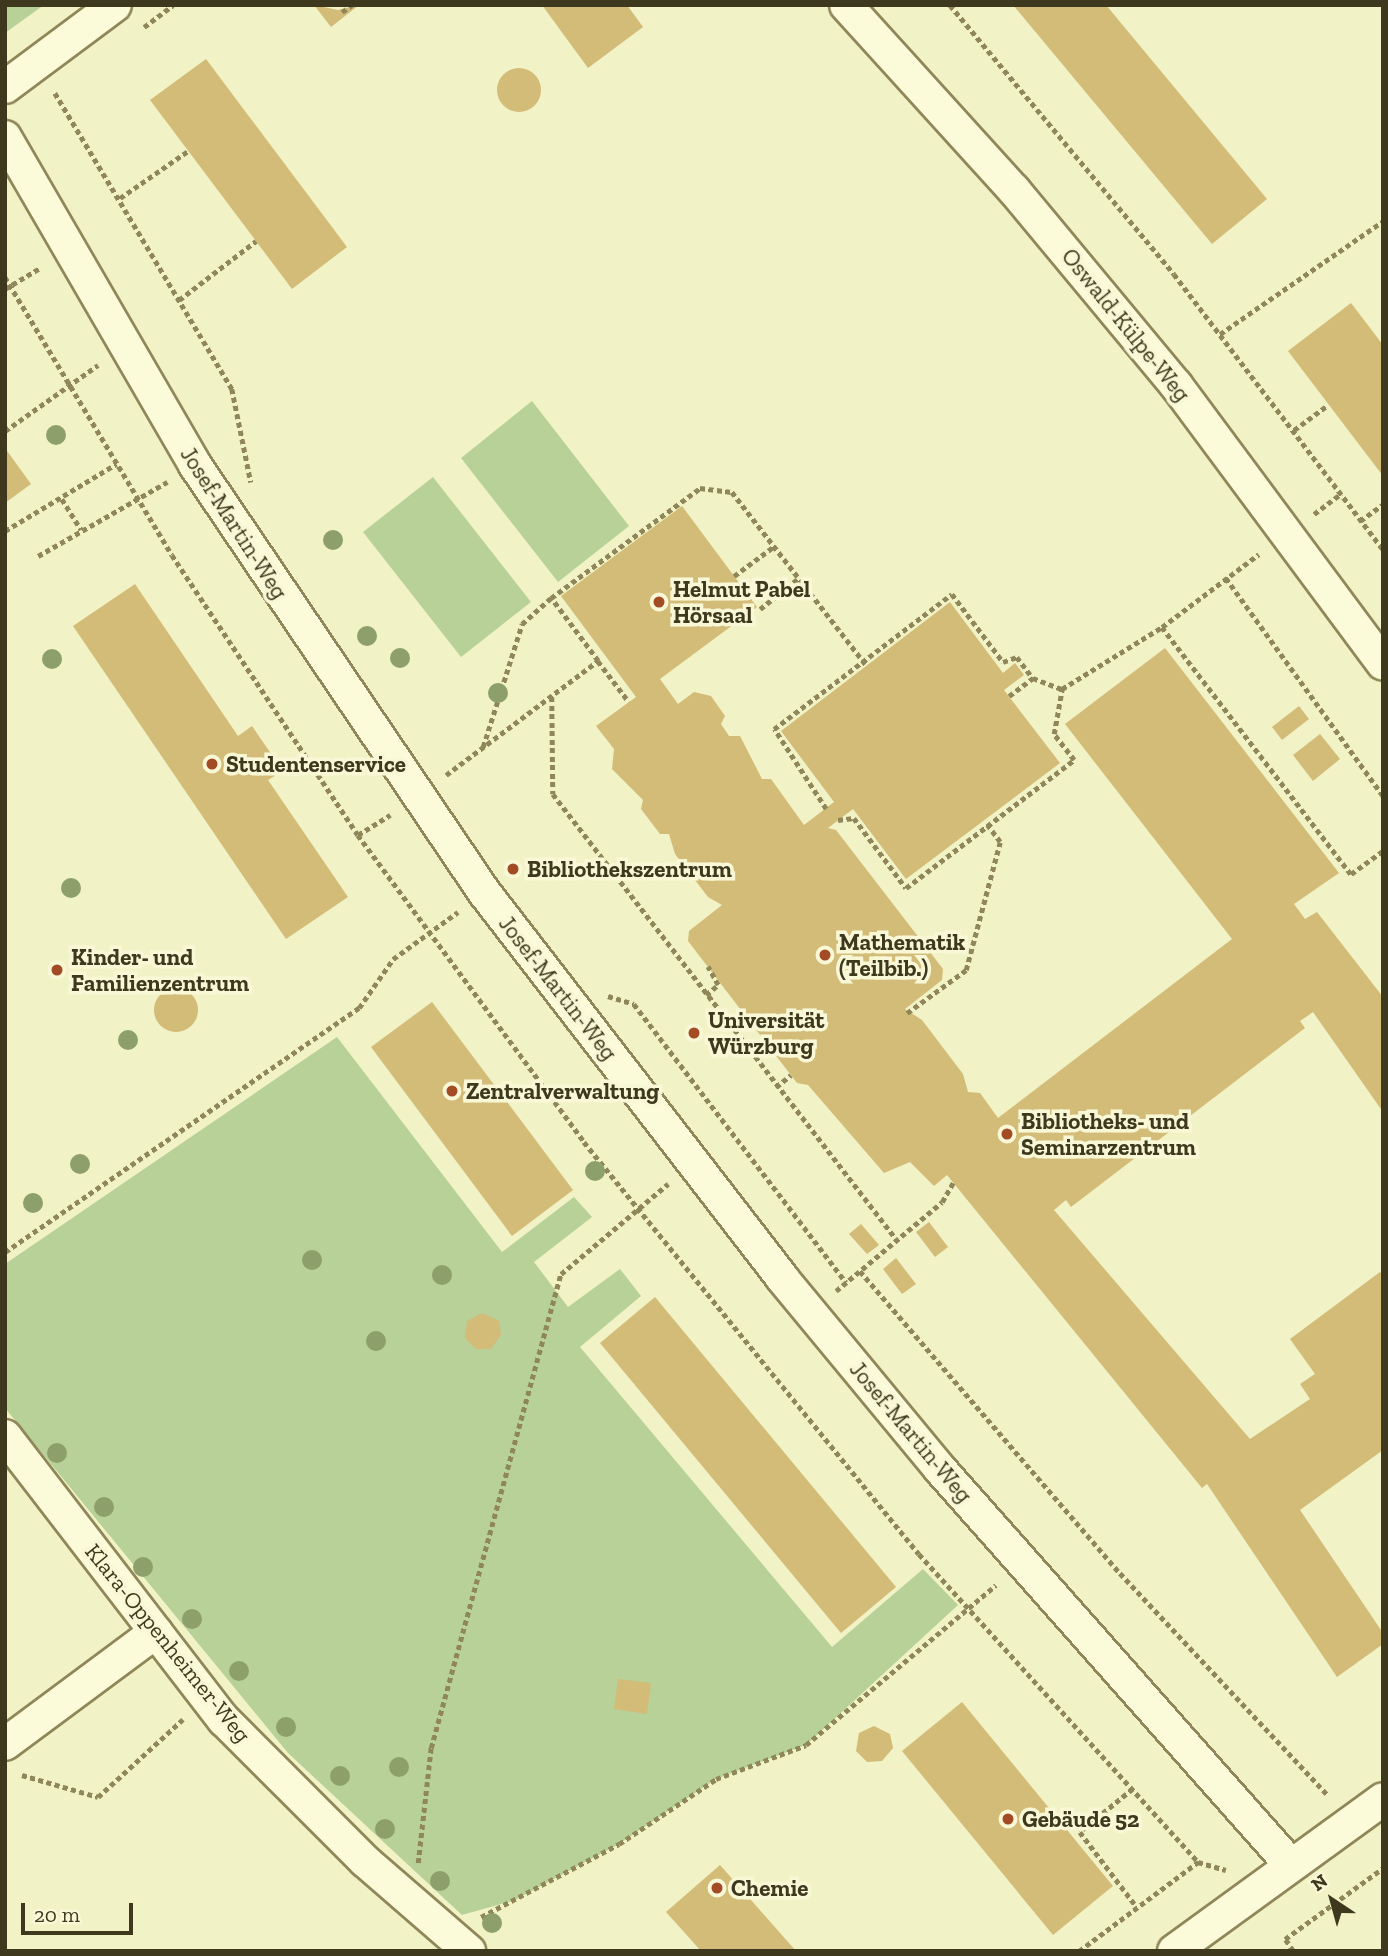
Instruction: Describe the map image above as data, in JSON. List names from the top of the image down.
{
  "streets": {
    "street": ["Oswald-Külpe-Weg", "Josef-Martin-Weg", "Klara-Oppenheimer-Weg"]
  },
  "places": [
    "Helmut Pabel Hörsaal",
    "Studentenservice",
    "Bibliothekszentrum",
    "Mathematik (Teilbib.)",
    "Kinder- und Familienzentrum",
    "Universität Würzburg",
    "Zentralverwaltung",
    "Bibliotheks- und Seminarzentrum",
    "Gebäude 52",
    "Chemie"
  ],
  "scale_bar": "20 m",
  "north": "top left"
}
